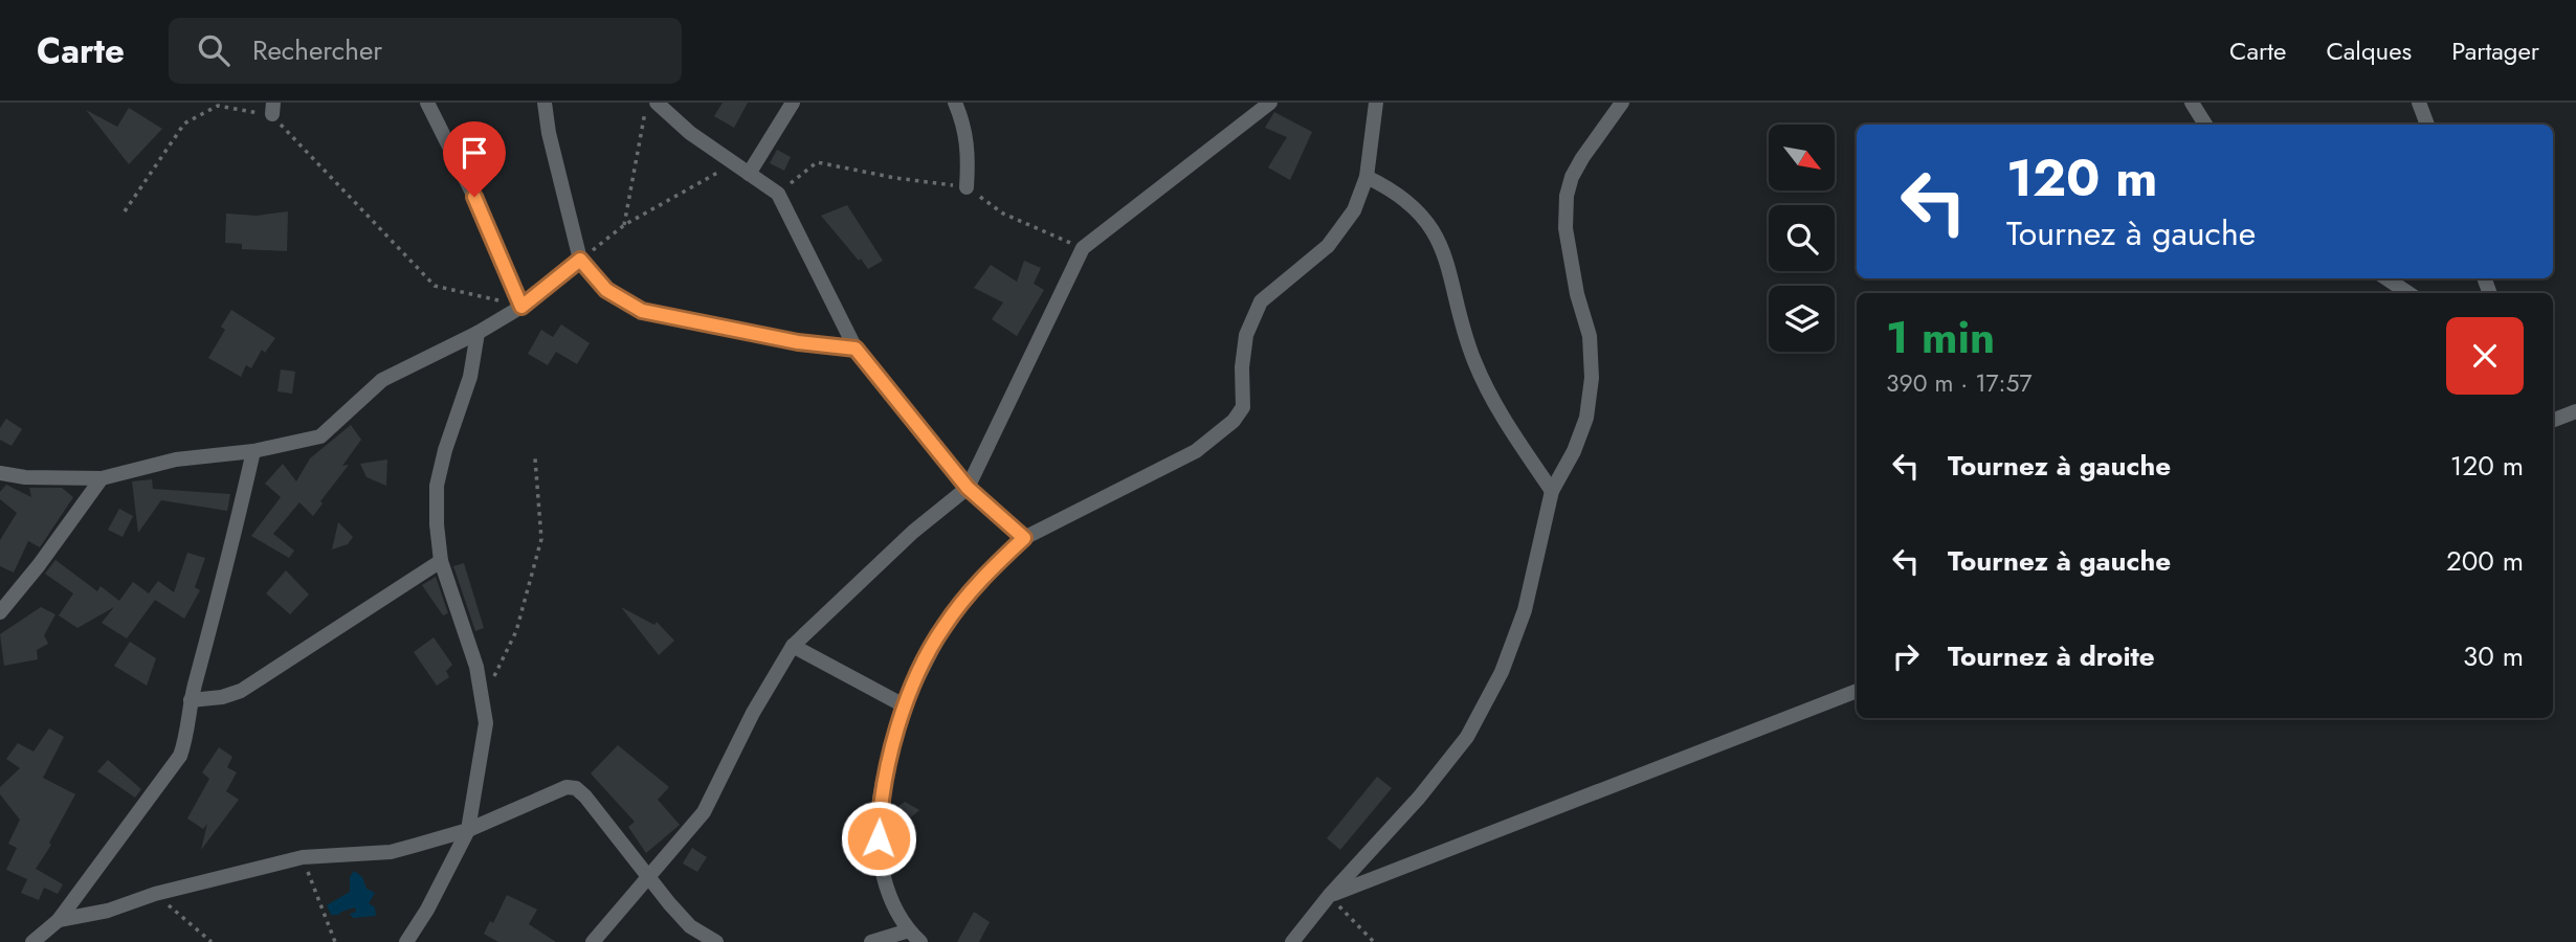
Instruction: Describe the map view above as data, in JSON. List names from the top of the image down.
{
  "north": "bottom right",
  "page": {
    "header": "Carte",
    "search": "Rechercher",
    "nav": ["Carte", "Calques", "Partager"],
    "turn": ["120 m", "Tournez à gauche"],
    "heading": ["1 min", "390 m · 17:57"],
    "list": [
      {
        "name": "Tournez à gauche",
        "value": "120 m"
      },
      {
        "name": "Tournez à gauche",
        "value": "200 m"
      },
      {
        "name": "Tournez à droite",
        "value": "30 m"
      }
    ]
  }
}
